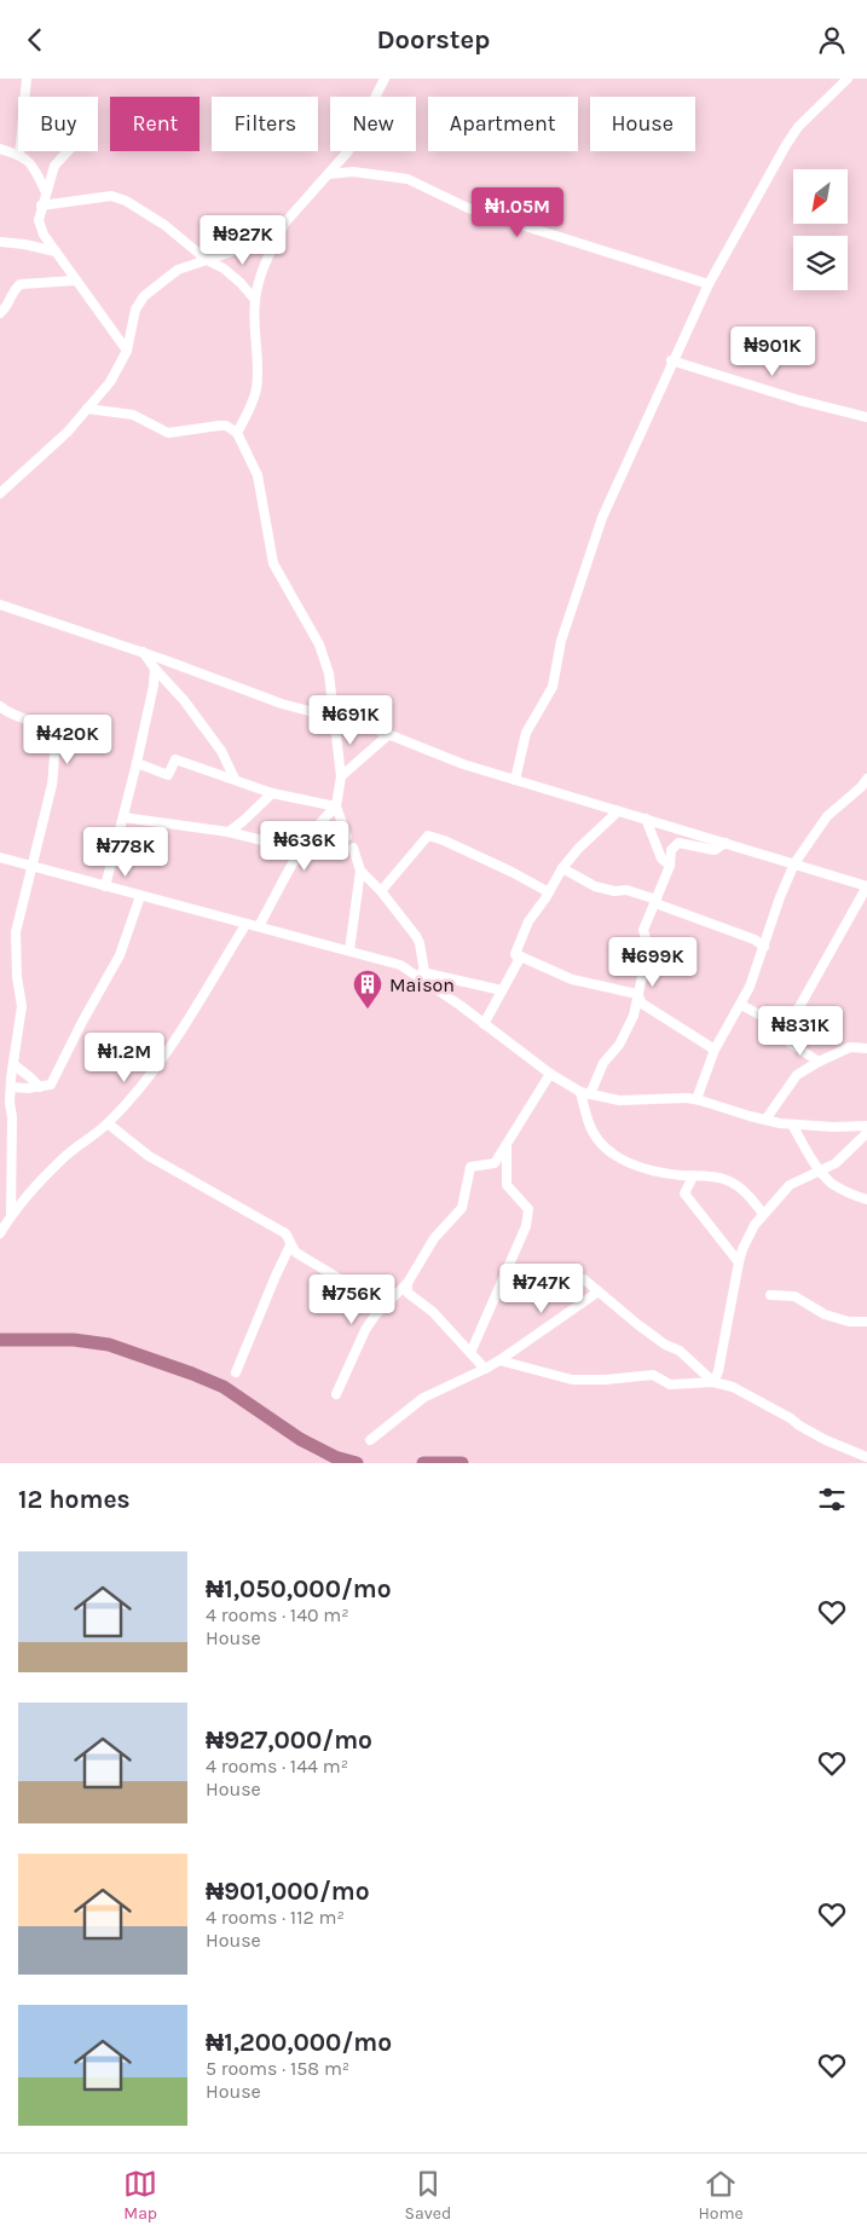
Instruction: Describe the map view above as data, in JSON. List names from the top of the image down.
{
  "places": {
    "building": ["Maison"]
  },
  "north": "bottom left",
  "page": {
    "header": "Doorstep",
    "chip": [
      "Buy",
      "Rent",
      "Filters",
      "New",
      "Apartment",
      "House"
    ],
    "price": [
      "₦1.05M",
      "₦927K",
      "₦901K",
      "₦691K",
      "₦420K",
      "₦636K",
      "₦778K",
      "₦699K",
      "₦831K",
      "₦1.2M",
      "₦747K",
      "₦756K"
    ],
    "heading": "12 homes",
    "list": [
      {
        "name": "₦1,050,000/mo",
        "note": "4 rooms · 140 m² · House"
      },
      {
        "name": "₦927,000/mo",
        "note": "4 rooms · 144 m² · House"
      },
      {
        "name": "₦901,000/mo",
        "note": "4 rooms · 112 m² · House"
      },
      {
        "name": "₦1,200,000/mo",
        "note": "5 rooms · 158 m² · House"
      }
    ],
    "tabs": ["Map", "Saved", "Home"]
  }
}
